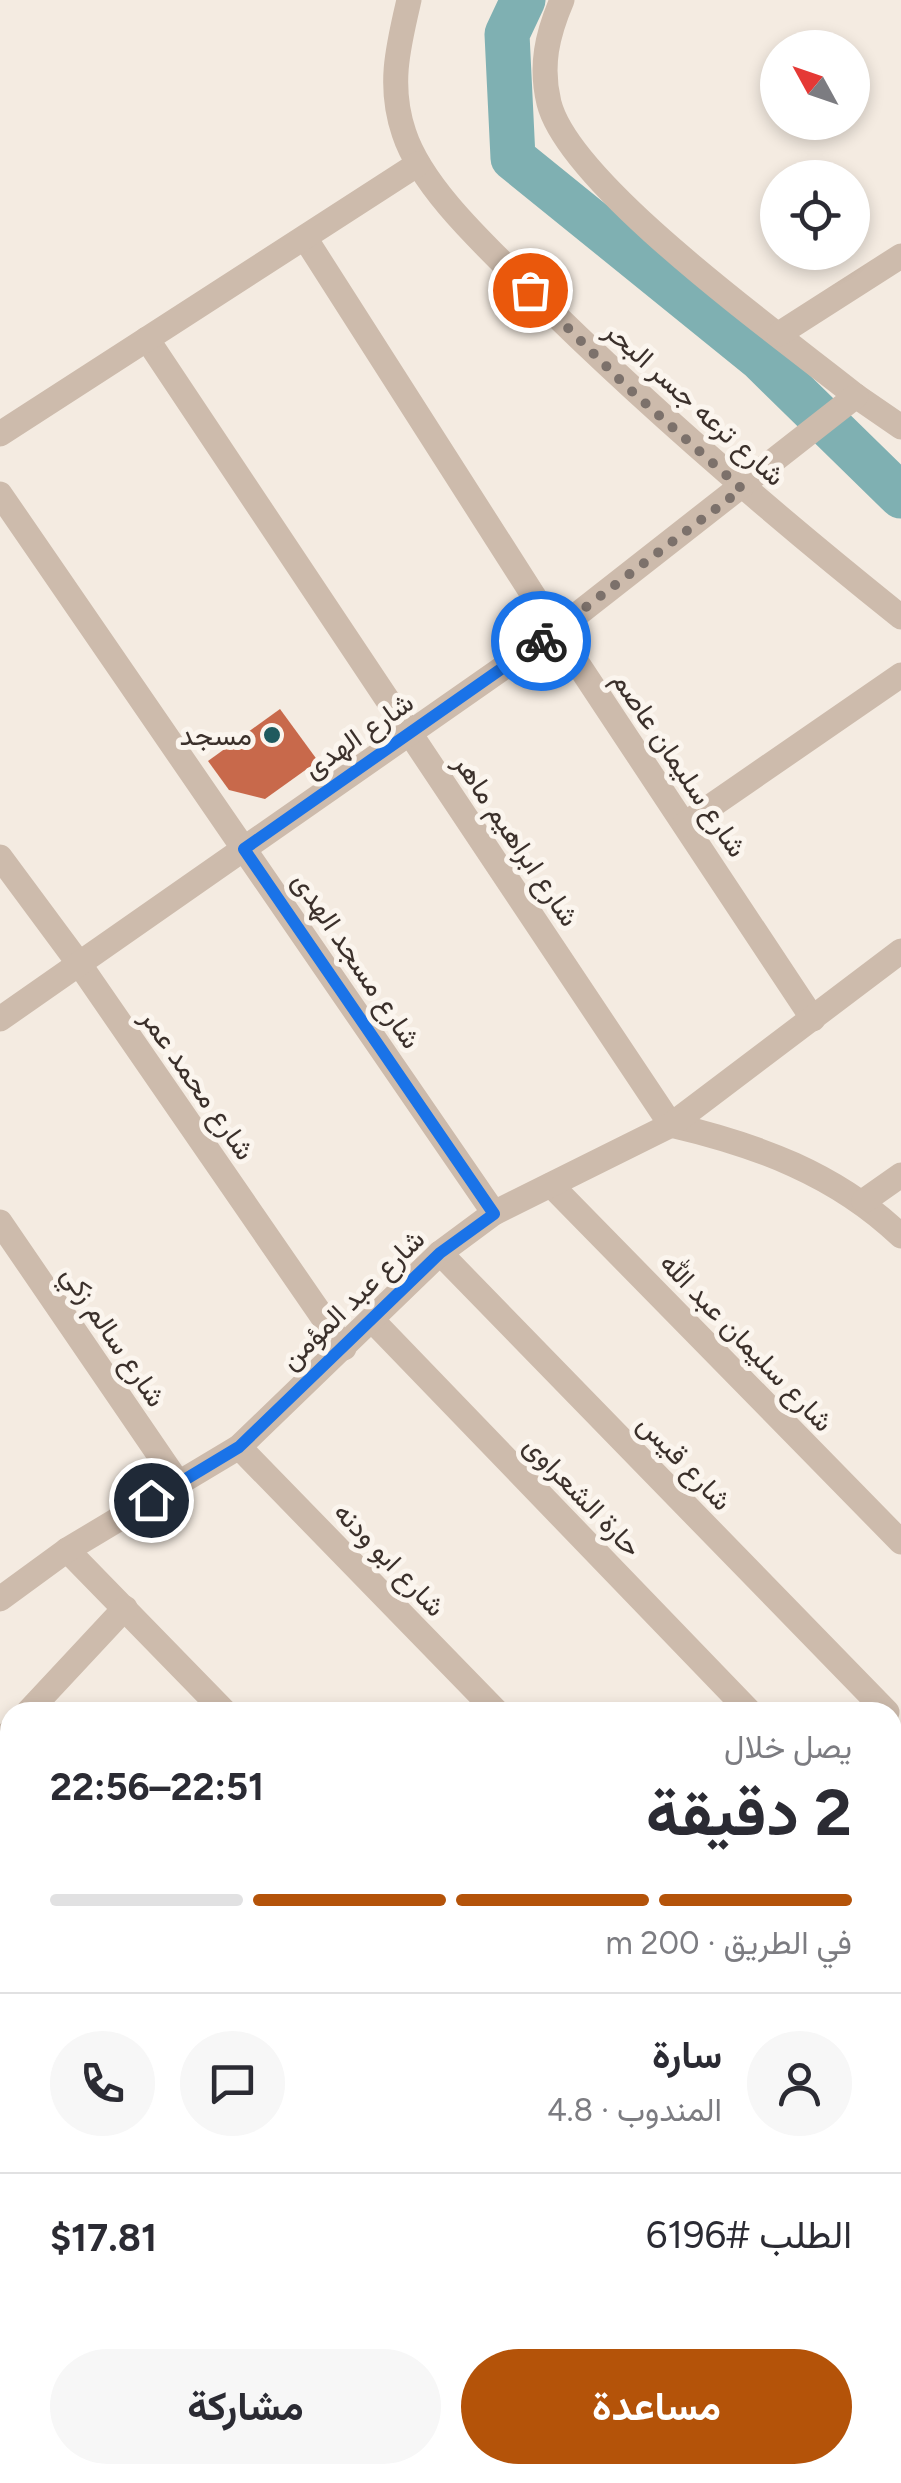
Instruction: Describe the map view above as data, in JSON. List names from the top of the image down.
{
  "streets": {
    "street": [
      "شارع ترعه جسر البحر",
      "شارع الهدى",
      "شارع سليمان عاصم",
      "شارع ابراهيم ماهر",
      "شارع مسجد الهدى",
      "شارع محمد عمر",
      "شارع عبد المؤمن",
      "شارع سالم زكي",
      "شارع سليمان عبد الله",
      "شارع قيس",
      "حارة الشعراوى",
      "شارع ابو ودنه"
    ]
  },
  "crossings": [
    ["شارع ترعه جسر البحر", "شارع الهدى"],
    ["شارع الهدى", "شارع سليمان عاصم"],
    ["شارع الهدى", "شارع ابراهيم ماهر"],
    ["شارع الهدى", "شارع مسجد الهدى"],
    ["شارع الهدى", "شارع محمد عمر"],
    ["شارع سليمان عاصم", "شارع عبد المؤمن"],
    ["شارع ابراهيم ماهر", "شارع عبد المؤمن"],
    ["شارع مسجد الهدى", "شارع عبد المؤمن"],
    ["شارع محمد عمر", "شارع عبد المؤمن"],
    ["شارع عبد المؤمن", "شارع سالم زكي"],
    ["شارع عبد المؤمن", "شارع سليمان عبد الله"],
    ["شارع عبد المؤمن", "شارع قيس"],
    ["شارع عبد المؤمن", "حارة الشعراوى"],
    ["شارع عبد المؤمن", "شارع ابو ودنه"]
  ],
  "places": ["مسجد"],
  "north": "top left",
  "page": {
    "heading": ["2 دقيقة", "يصل خلال", "22:51–22:56"],
    "panel": [
      "سارة",
      "المندوب · 4.8",
      "الطلب #6196",
      "$17.81"
    ],
    "bar": "في الطريق · 200 m",
    "buttons": ["مساعدة", "مشاركة"]
  }
}
